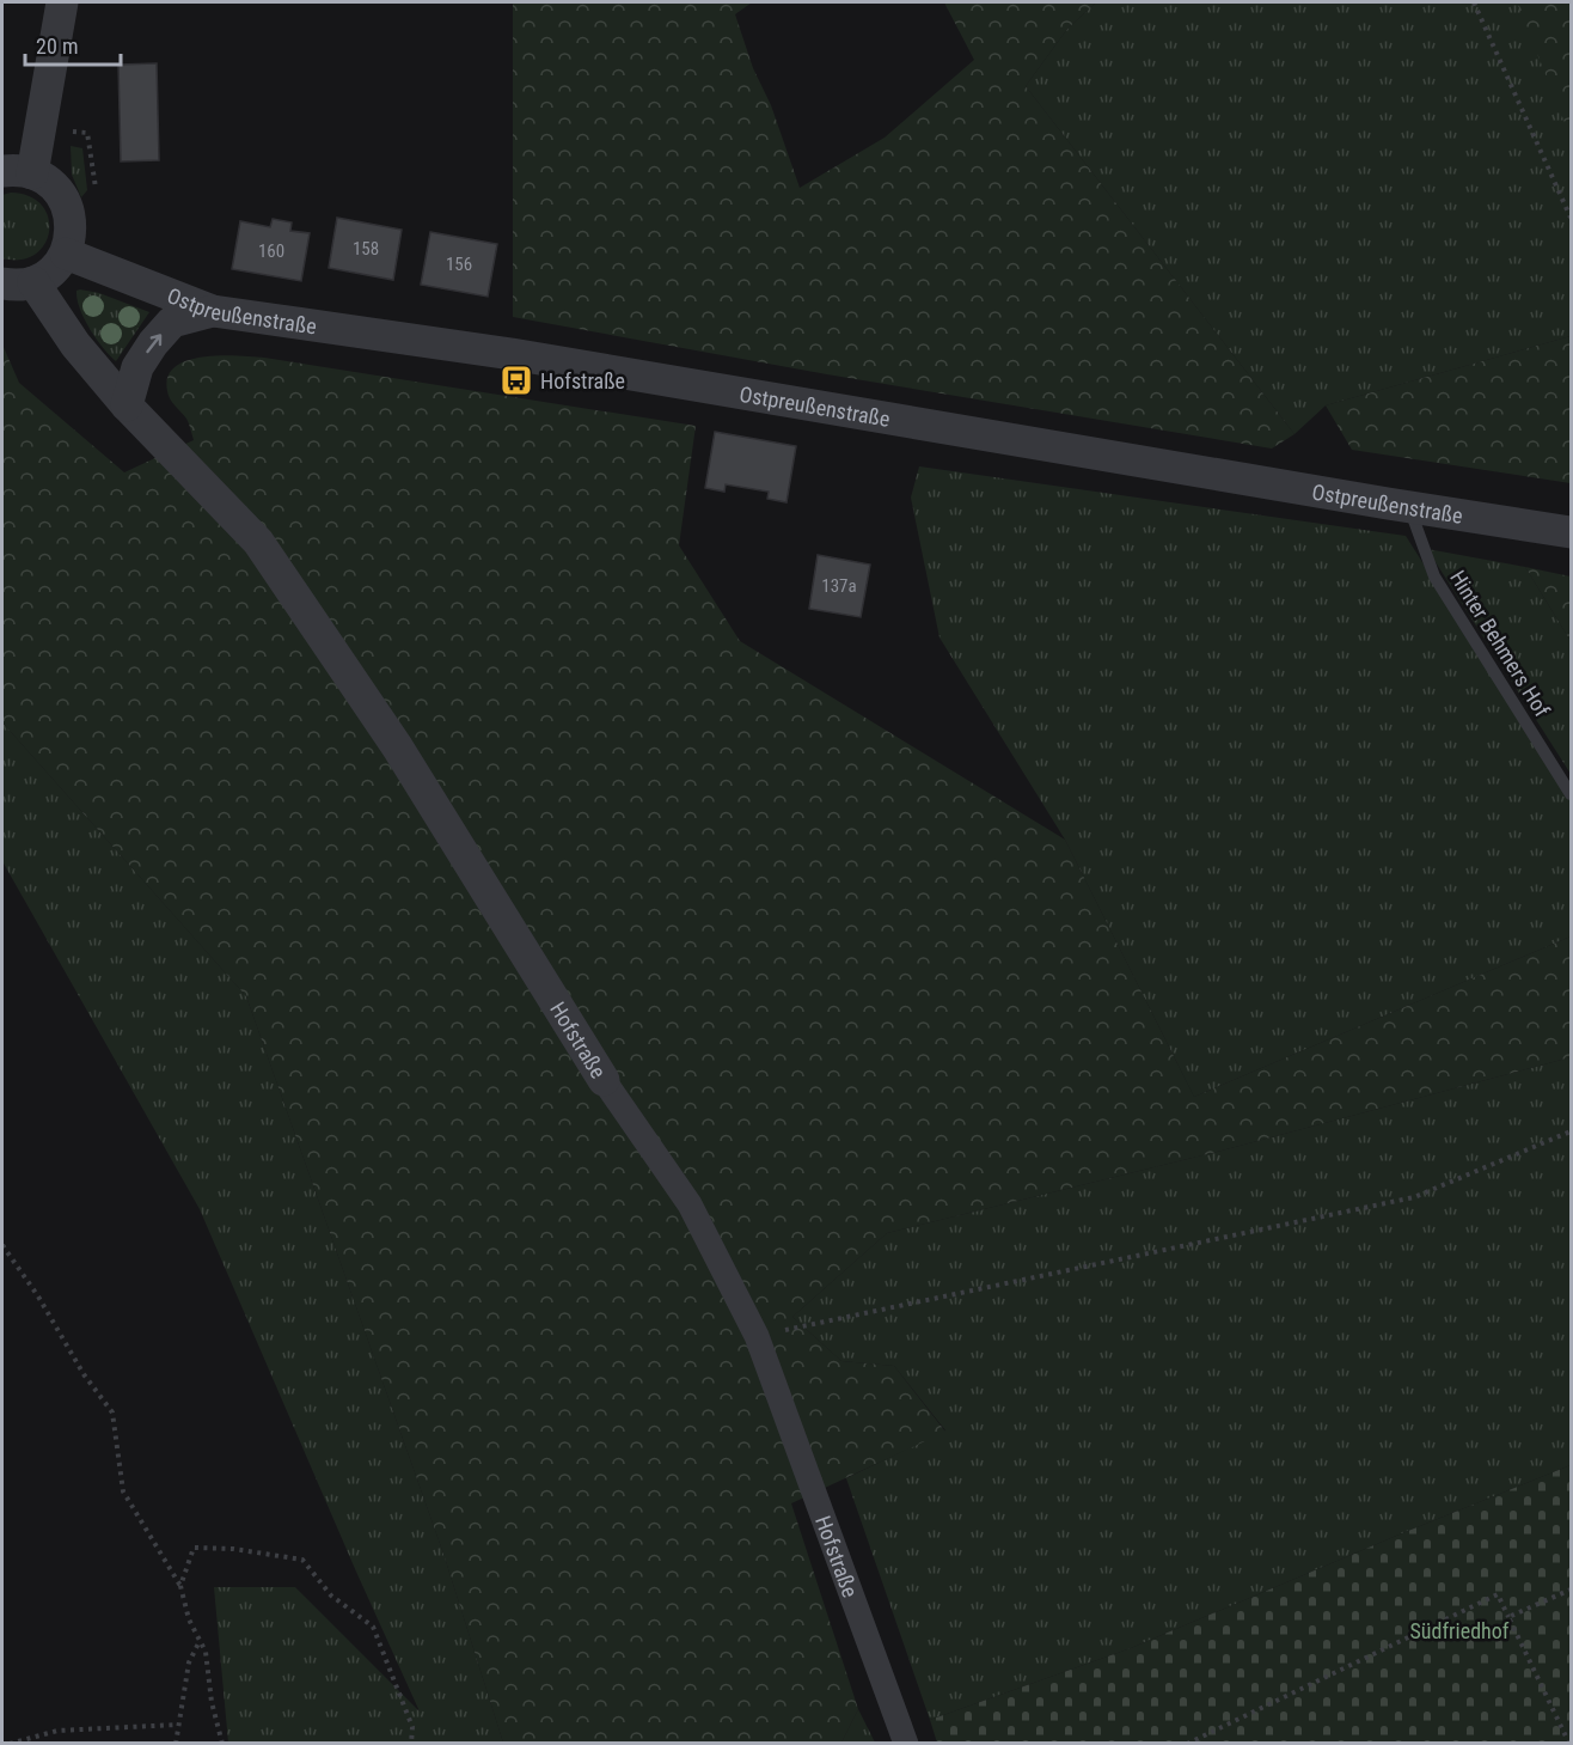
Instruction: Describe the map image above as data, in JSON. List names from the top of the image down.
{
  "streets": {
    "street": ["Ostpreußenstraße", "Hofstraße"],
    "lane": ["Hinter Behmers Hof"]
  },
  "crossings": [
    ["Ostpreußenstraße", "Hinter Behmers Hof"]
  ],
  "parks": ["Südfriedhof"],
  "places": {
    "bus stop": ["Hofstraße"]
  },
  "house_numbers": [
    "158",
    "160",
    "156",
    "137a"
  ],
  "scale_bar": "20 m"
}
